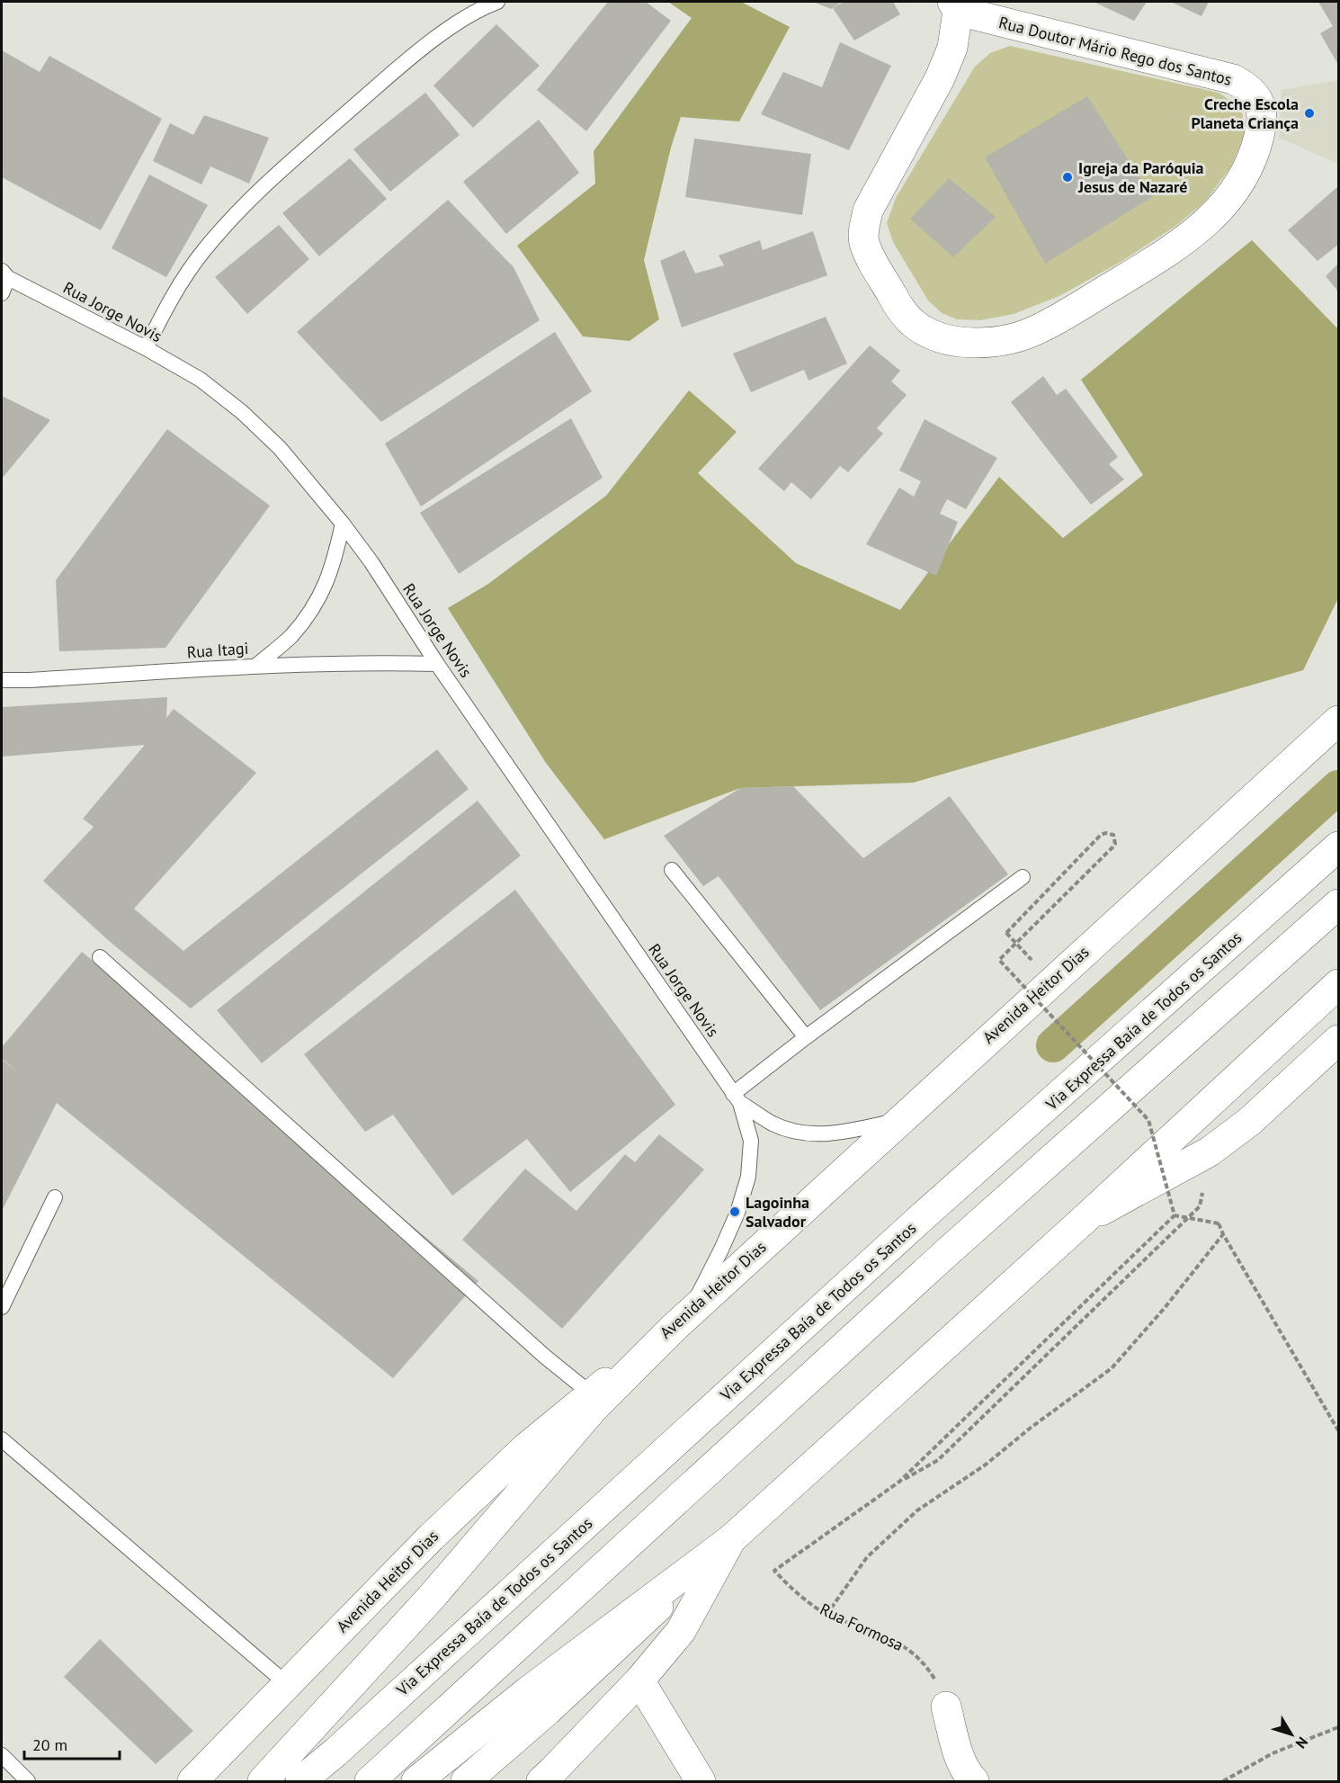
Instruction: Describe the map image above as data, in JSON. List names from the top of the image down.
{
  "streets": {
    "main road": ["Rua Doutor Mário Rego dos Santos", "Avenida Heitor Dias", "Via Expressa Baía de Todos os Santos"],
    "lane": ["Rua Jorge Novis", "Rua Itagi"],
    "path": ["Rua Formosa"]
  },
  "crossings": [
    ["Rua Jorge Novis", "Rua Itagi"],
    ["Rua Jorge Novis", "Avenida Heitor Dias"]
  ],
  "places": ["Creche Escola Planeta Criança", "Igreja da Paróquia Jesus de Nazaré", "Lagoinha Salvador"],
  "scale_bar": "20 m",
  "north": "bottom right"
}
